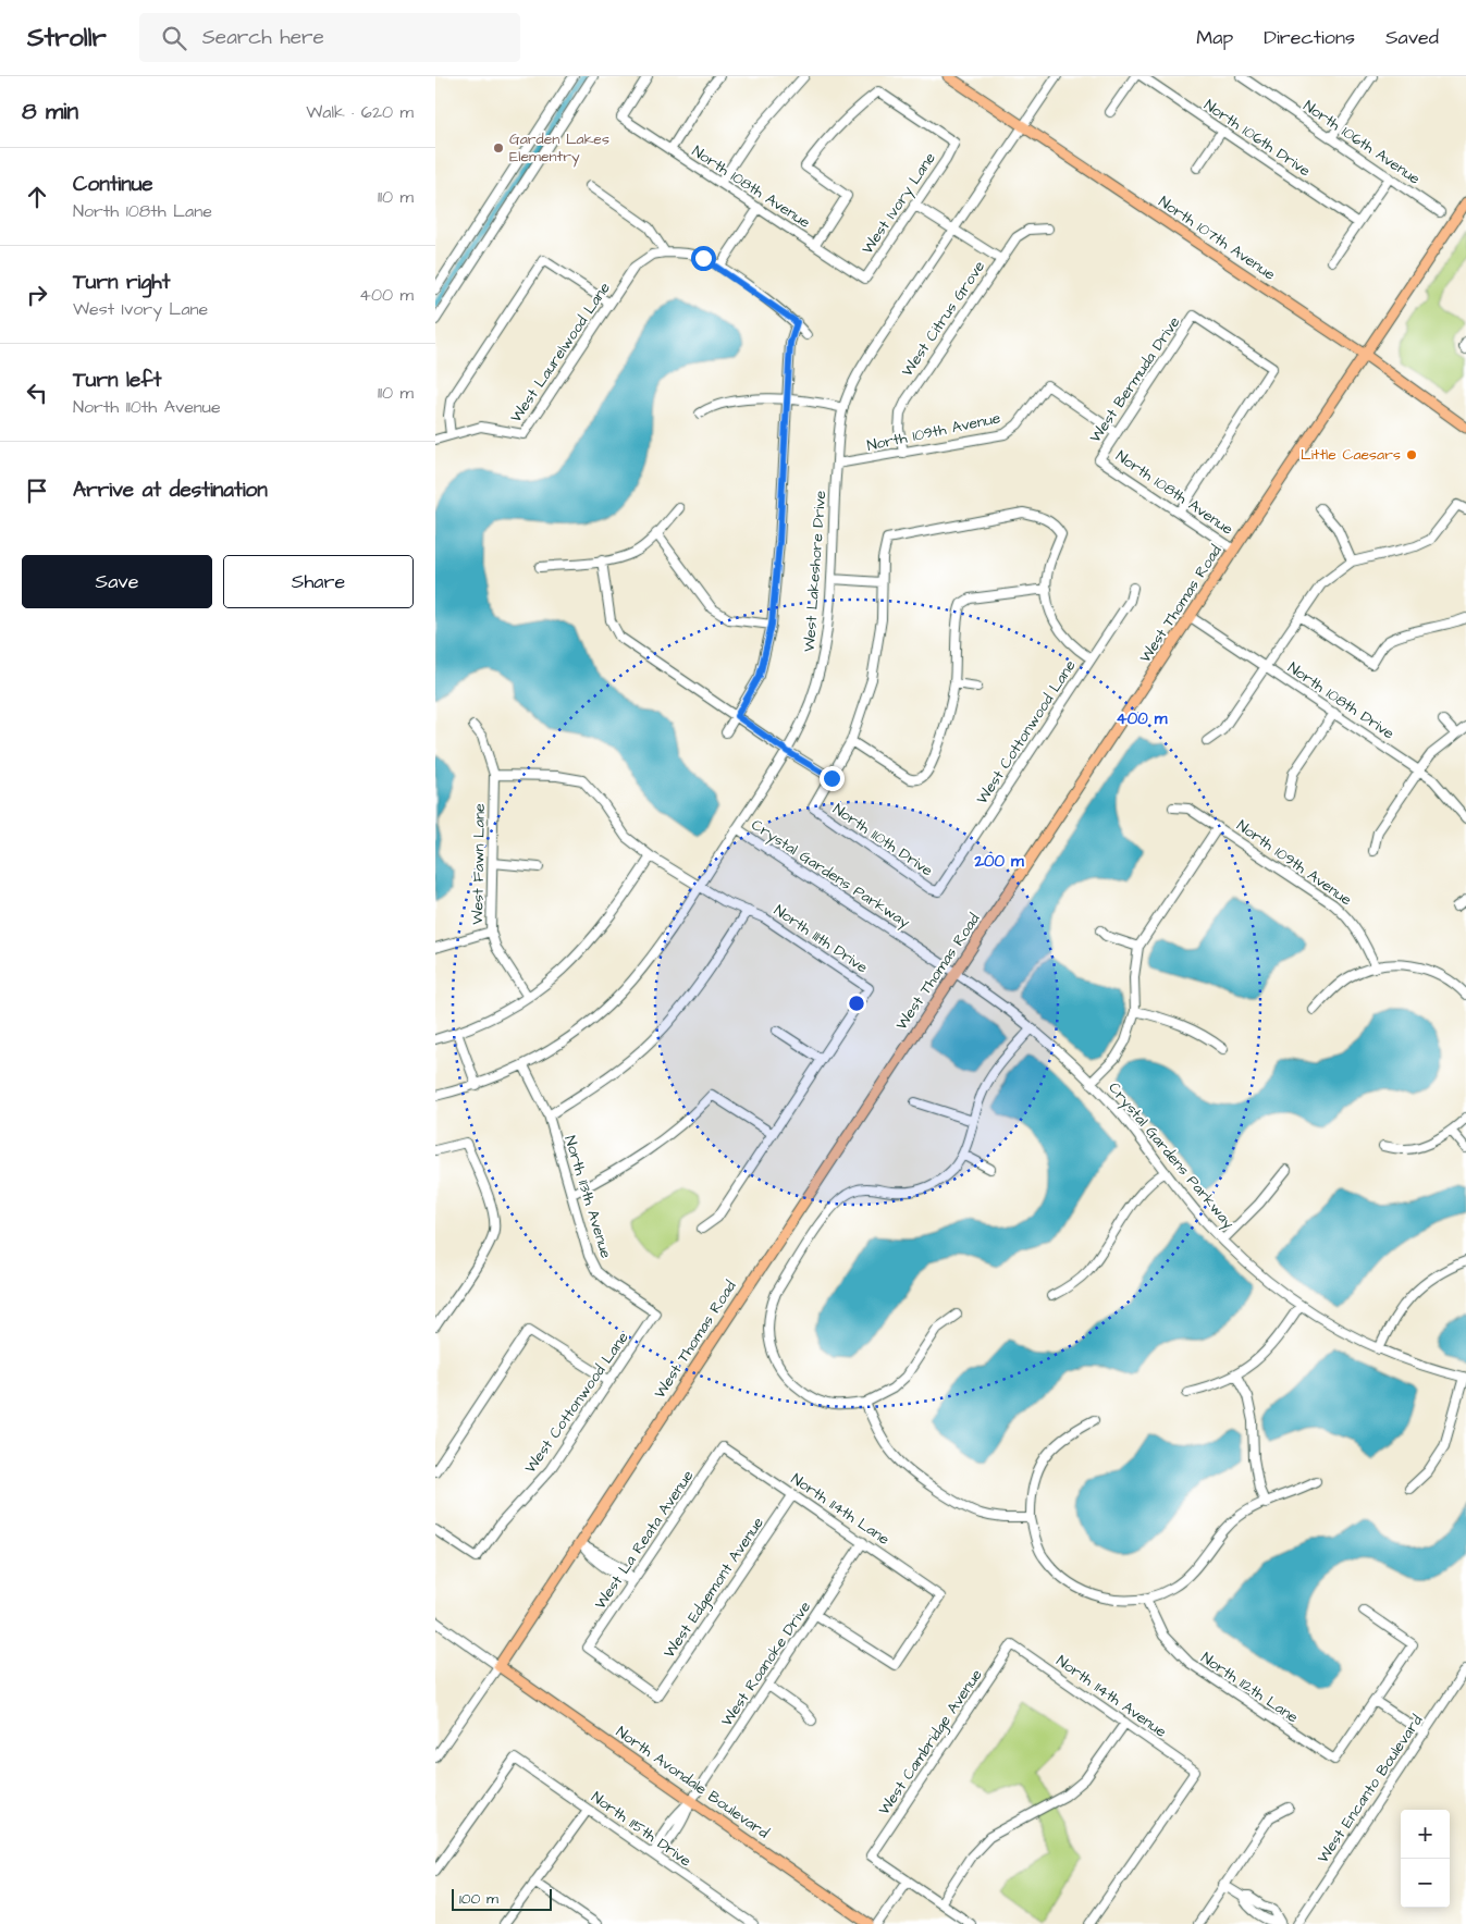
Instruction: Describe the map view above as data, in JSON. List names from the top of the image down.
{
  "streets": {
    "main road": ["North 107th Avenue", "West Thomas Road", "North Avondale Boulevard"],
    "street": [
      "North 106th Drive",
      "North 106th Avenue",
      "North 108th Avenue",
      "West Ivory Lane",
      "West Citrus Grove",
      "West Laurelwood Lane",
      "West Bermuda Drive",
      "North 109th Avenue",
      "West Lakeshore Drive",
      "North 108th Drive",
      "West Cottonwood Lane",
      "North 110th Drive",
      "West Fawn Lane",
      "Crystal Gardens Parkway",
      "North 111th Drive",
      "North 113th Avenue",
      "North 114th Lane",
      "West La Reata Avenue",
      "West Edgemont Avenue",
      "West Roanoke Drive",
      "North 112th Lane",
      "North 114th Avenue",
      "West Cambridge Avenue",
      "West Encanto Boulevard",
      "North 115th Drive"
    ]
  },
  "crossings": [
    ["North 108th Avenue", "West Ivory Lane"],
    ["North 108th Avenue", "West Bermuda Drive"],
    ["North 108th Avenue", "North 109th Avenue"],
    ["North 108th Avenue", "West Thomas Road"],
    ["North 107th Avenue", "West Lakeshore Drive"],
    ["North 107th Avenue", "West Thomas Road"],
    ["West Citrus Grove", "North 109th Avenue"],
    ["North 109th Avenue", "West Lakeshore Drive"],
    ["West Lakeshore Drive", "Crystal Gardens Parkway"],
    ["West Lakeshore Drive", "North 111th Drive"],
    ["West Lakeshore Drive", "North 113th Avenue"],
    ["West Thomas Road", "North 108th Drive"],
    ["West Thomas Road", "Crystal Gardens Parkway"],
    ["West Thomas Road", "North Avondale Boulevard"],
    ["West Cottonwood Lane", "North 110th Drive"],
    ["West Cottonwood Lane", "North 113th Avenue"],
    ["West Fawn Lane", "North 111th Drive"],
    ["North 114th Lane", "West La Reata Avenue"],
    ["North 114th Lane", "West Edgemont Avenue"],
    ["North 114th Lane", "West Roanoke Drive"],
    ["West La Reata Avenue", "West Edgemont Avenue"],
    ["West Roanoke Drive", "North Avondale Boulevard"],
    ["West Roanoke Drive", "North 115th Drive"],
    ["North 114th Avenue", "West Cambridge Avenue"]
  ],
  "places": ["Garden Lakes Elementry", "Little Caesars"],
  "scale_bar": "100 m",
  "page": {
    "header": "Strollr",
    "search": "Search here",
    "nav": ["Map", "Directions", "Saved"],
    "heading": ["8 min", "Walk · 620 m"],
    "list": [
      ["Continue", "North 108th Lane", "110 m"],
      ["Turn right", "West Ivory Lane", "400 m"],
      ["Turn left", "North 110th Avenue", "110 m"],
      "Arrive at destination"
    ],
    "buttons": ["Save", "Share"],
    "map_buttons": ["+", "−"],
    "scale": "100 m"
  },
  "rings": ["400 m", "200 m"]
}
